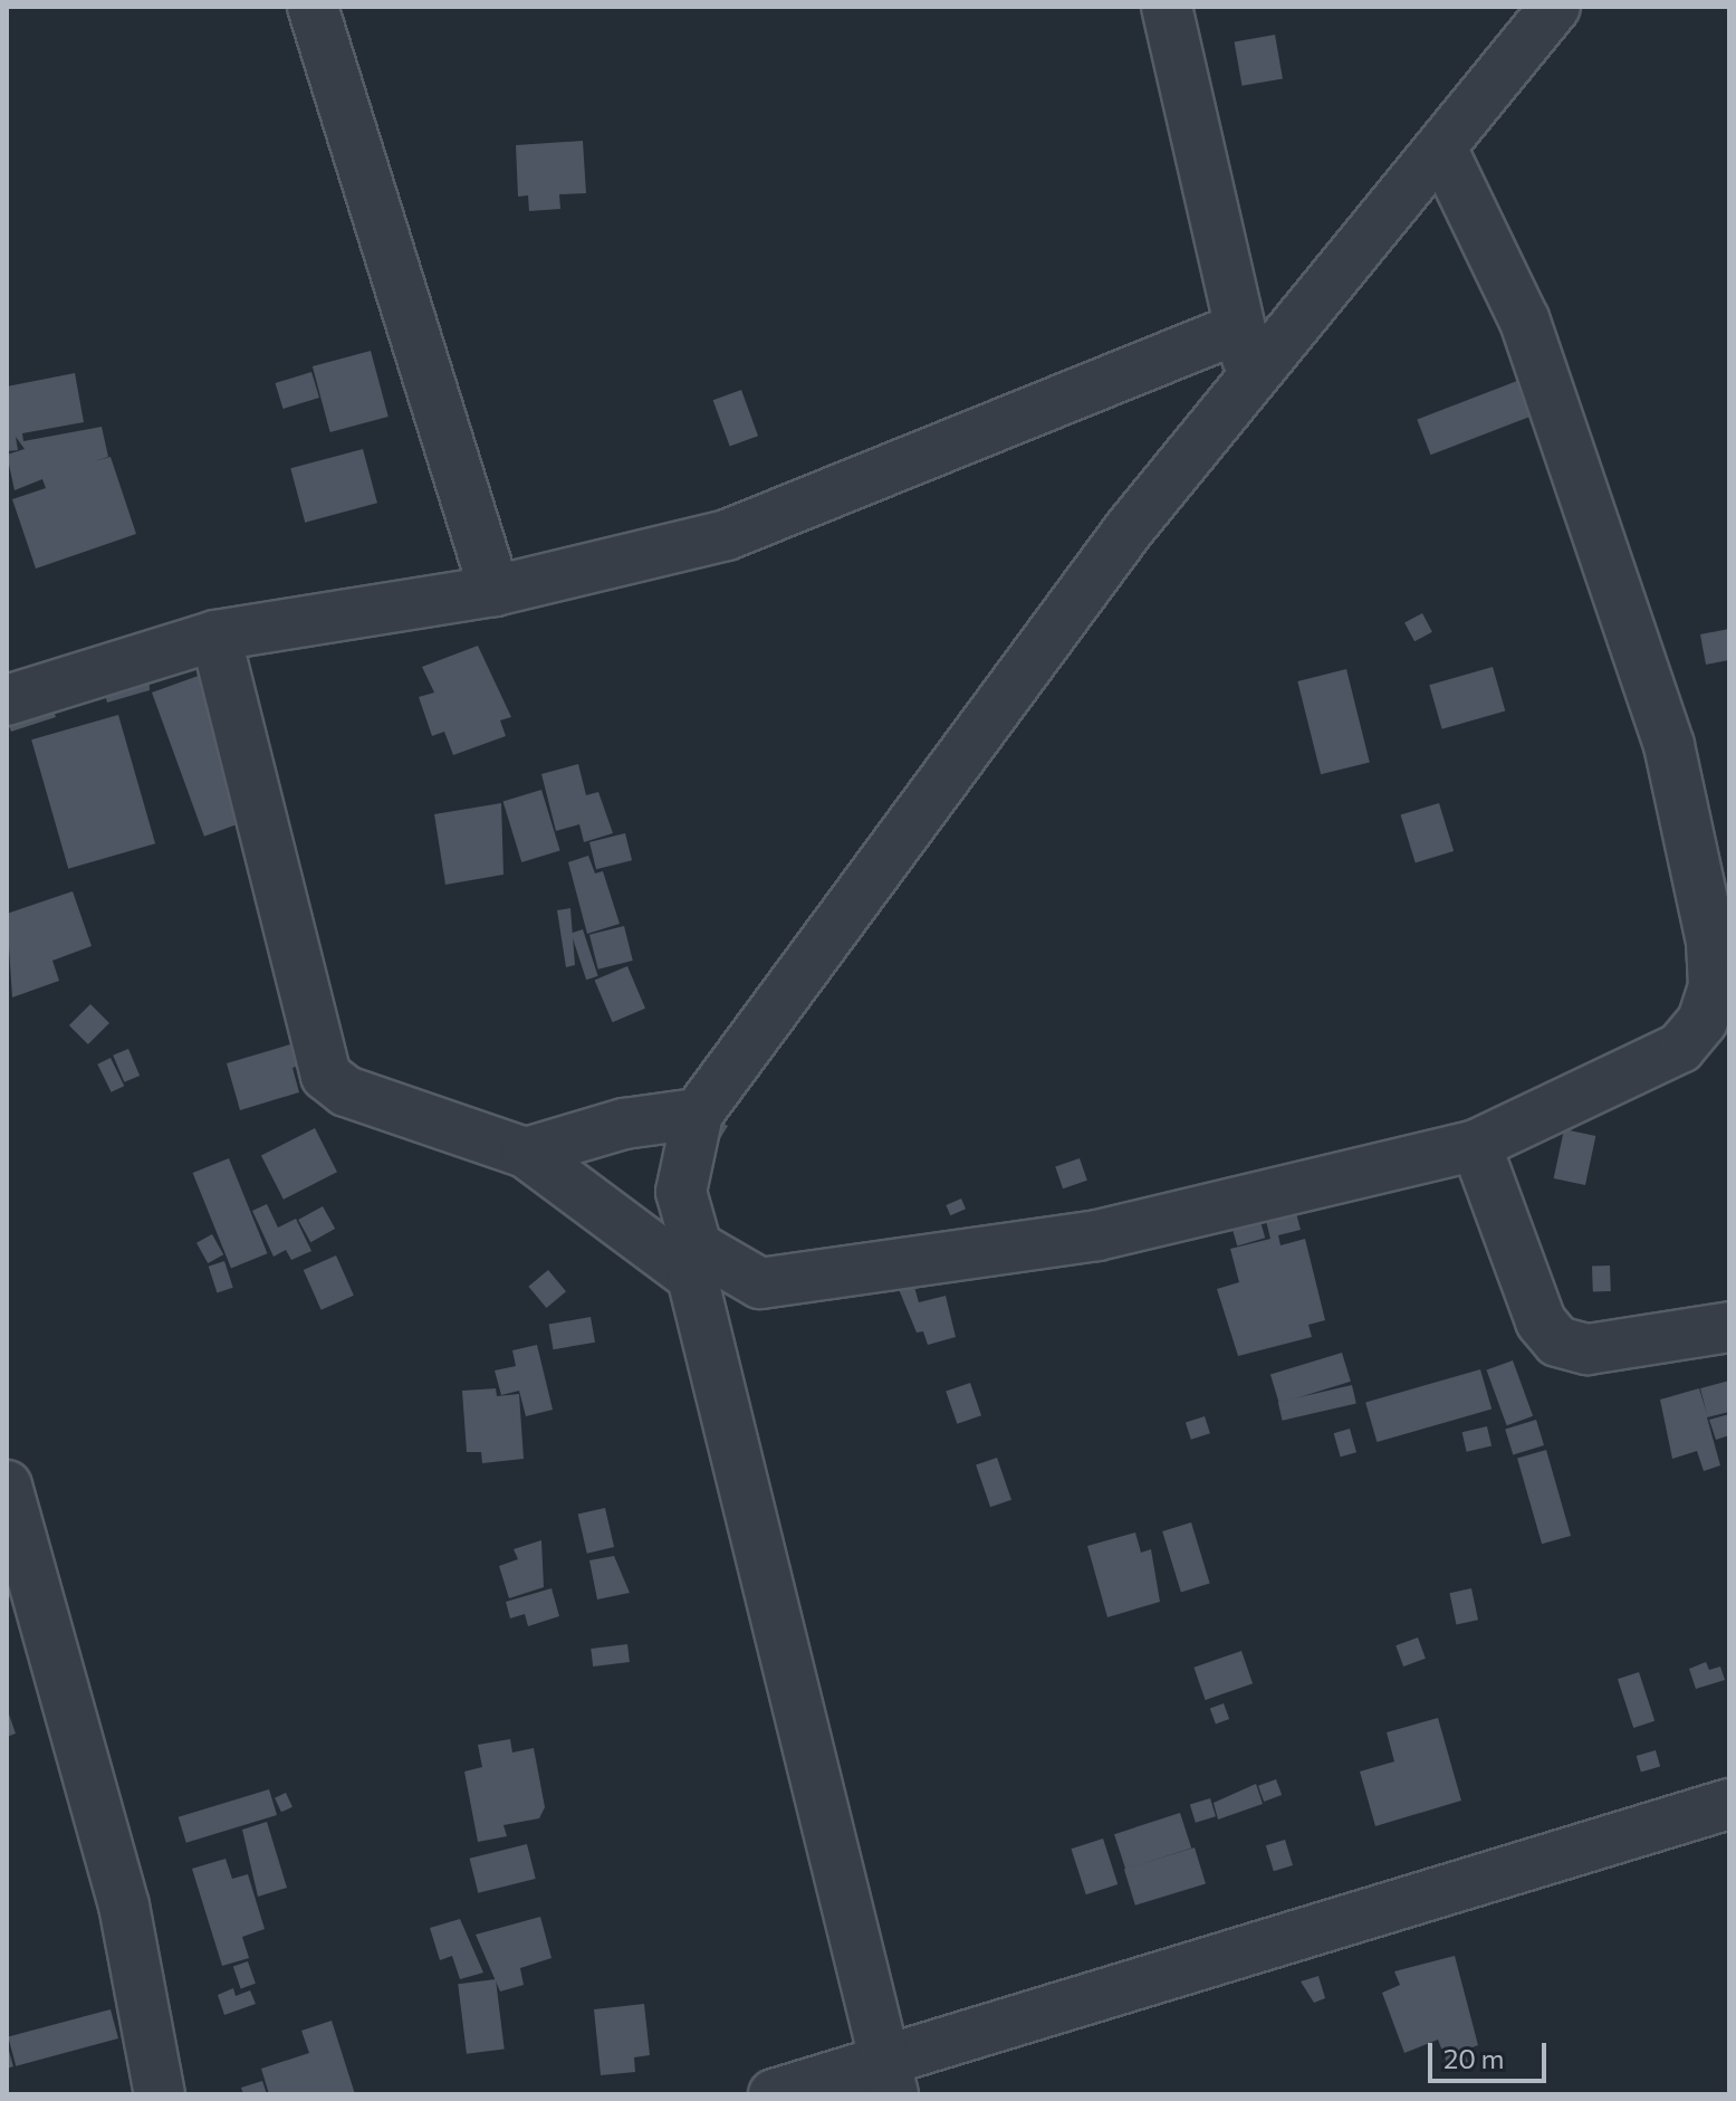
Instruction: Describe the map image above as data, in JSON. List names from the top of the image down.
{
  "scale_bar": "20 m"
}
